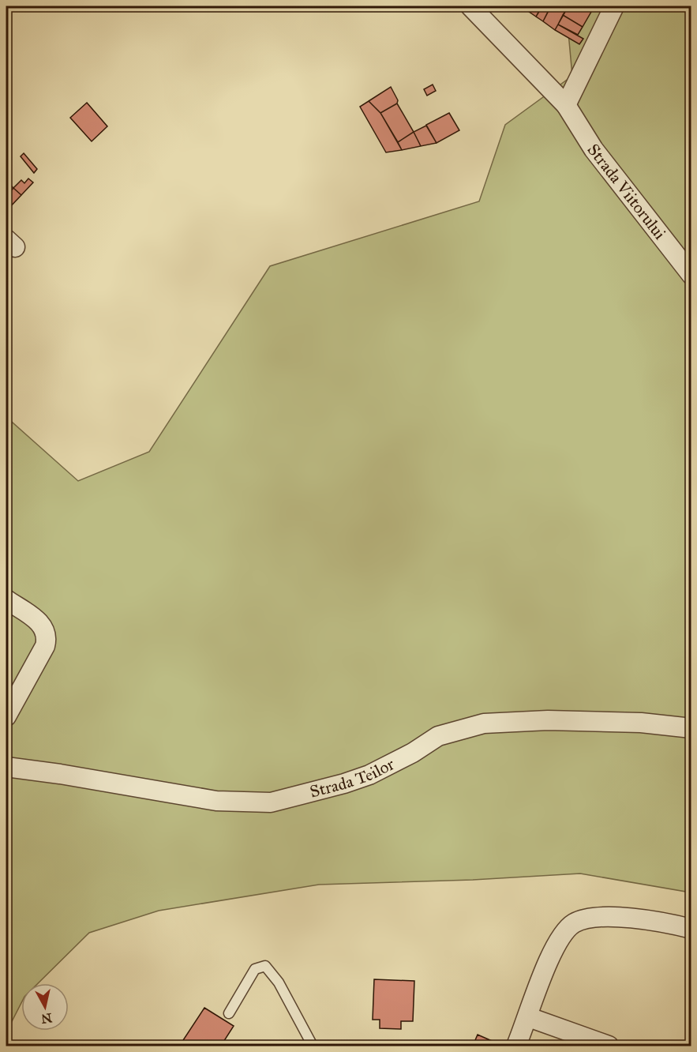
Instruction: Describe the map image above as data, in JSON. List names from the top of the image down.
{
  "streets": {
    "street": ["Strada Viitorului", "Strada Teilor"]
  },
  "north": "bottom"
}
